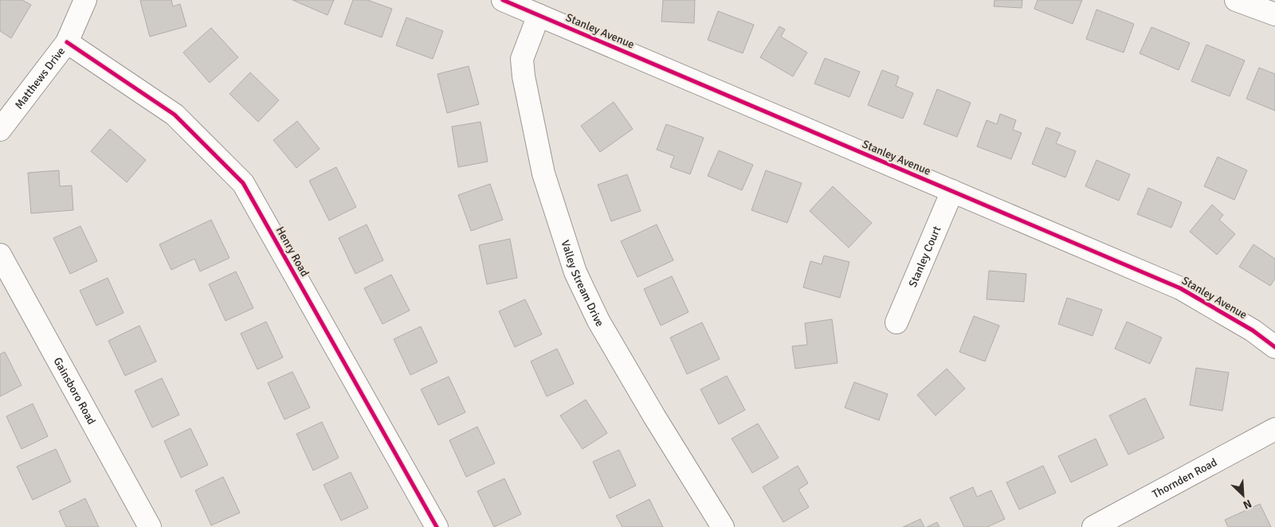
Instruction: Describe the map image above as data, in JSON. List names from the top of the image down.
{
  "streets": {
    "street": [
      "Stanley Avenue",
      "Matthews Drive",
      "Henry Road",
      "Stanley Court",
      "Valley Stream Drive",
      "Gainsboro Road",
      "Thornden Road"
    ]
  },
  "crossings": [
    ["Stanley Avenue", "Stanley Court"],
    ["Stanley Avenue", "Valley Stream Drive"],
    ["Matthews Drive", "Henry Road"]
  ],
  "north": "bottom right"
}
